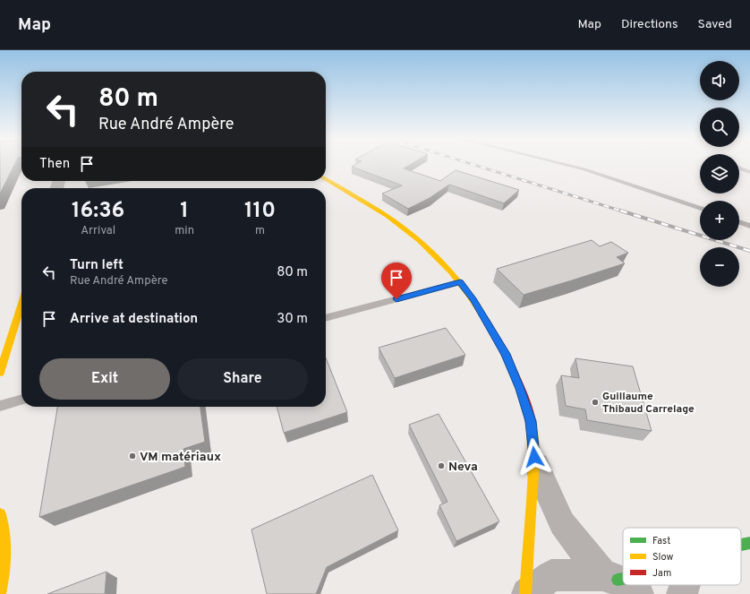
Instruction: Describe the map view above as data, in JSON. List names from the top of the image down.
{
  "places": ["Guillaume Thibaud Carrelage", "VM matériaux", "Neva"],
  "legend": ["Fast", "Slow", "Jam"],
  "page": {
    "header": "Map",
    "nav": ["Map", "Directions", "Saved"],
    "map_buttons": ["+", "−"],
    "turn": ["80 m", "Rue André Ampère"],
    "then": "Then",
    "eta": [
      "16:36",
      "Arrival",
      "1",
      "min",
      "110",
      "m"
    ],
    "list": [
      {
        "name": "Turn left",
        "note": "Rue André Ampère",
        "value": "80 m"
      },
      {
        "name": "Arrive at destination",
        "value": "30 m"
      }
    ],
    "buttons": ["Exit", "Share"]
  }
}
